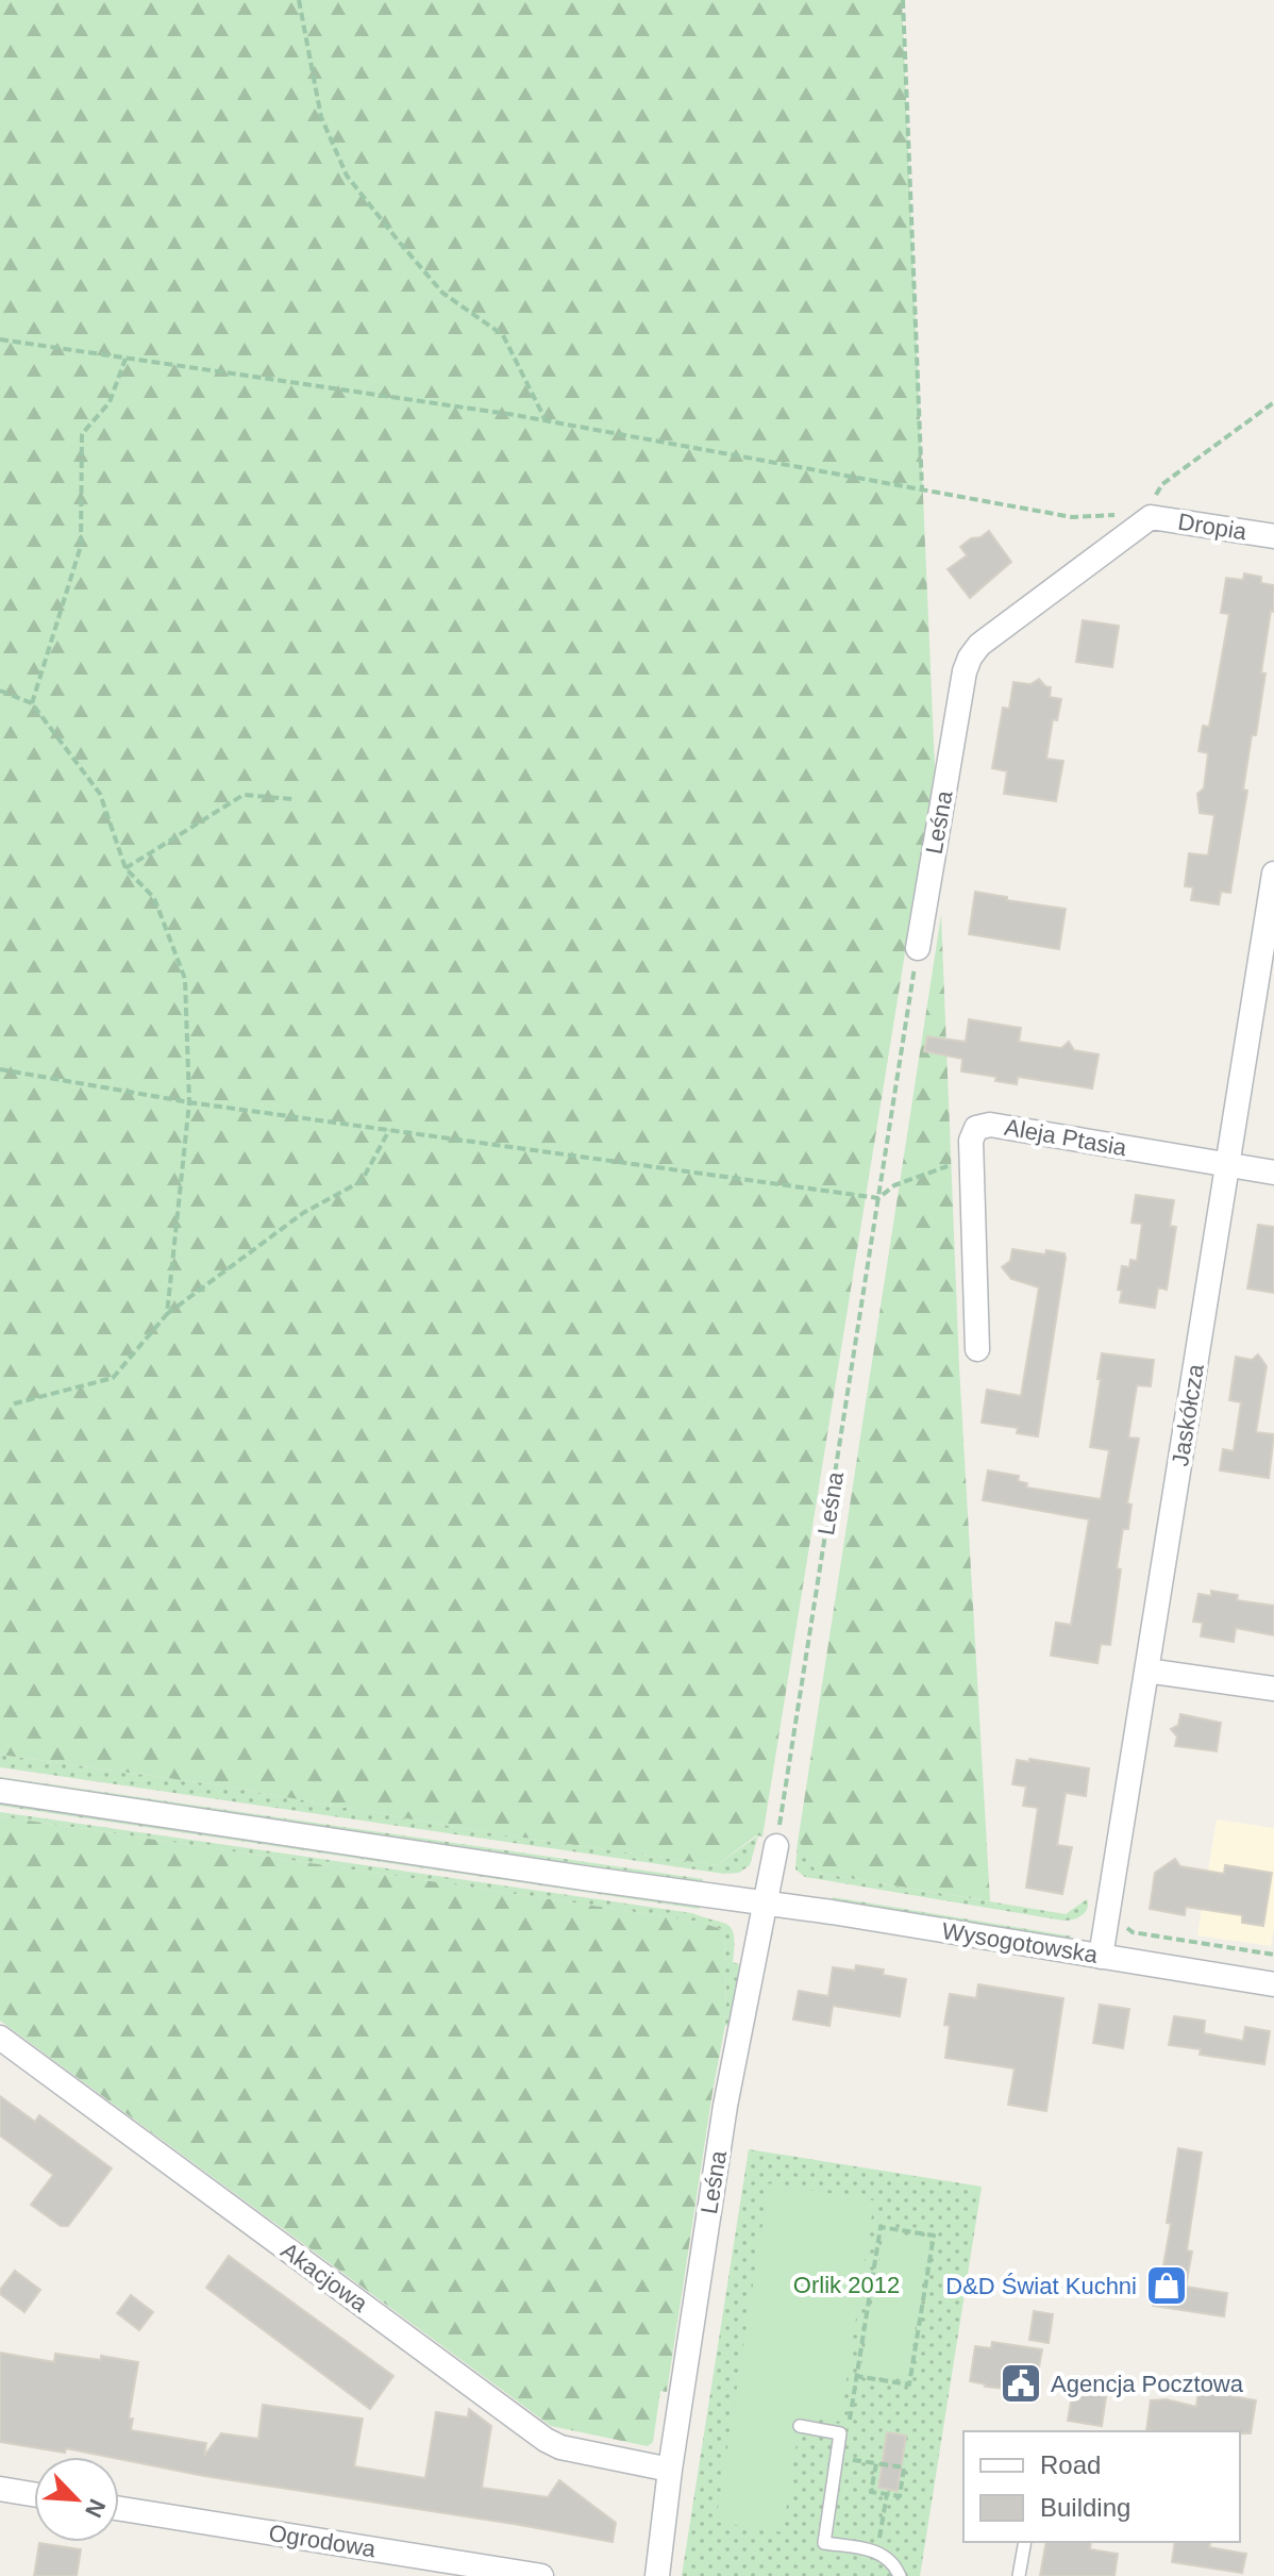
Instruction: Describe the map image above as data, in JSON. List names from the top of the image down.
{
  "streets": {
    "street": [
      "Dropia",
      "Leśna",
      "Aleja Ptasia",
      "Jaskółcza",
      "Wysogotowska",
      "Akacjowa",
      "Ogrodowa"
    ]
  },
  "crossings": [
    ["Dropia", "Leśna"],
    ["Leśna", "Wysogotowska"],
    ["Leśna", "Akacjowa"],
    ["Aleja Ptasia", "Jaskółcza"],
    ["Jaskółcza", "Wysogotowska"]
  ],
  "parks": ["Orlik 2012"],
  "places": {
    "shop": ["D&D Świat Kuchni"],
    "public building": ["Agencja Pocztowa"]
  },
  "legend": ["Road", "Building"],
  "north": "bottom right"
}
